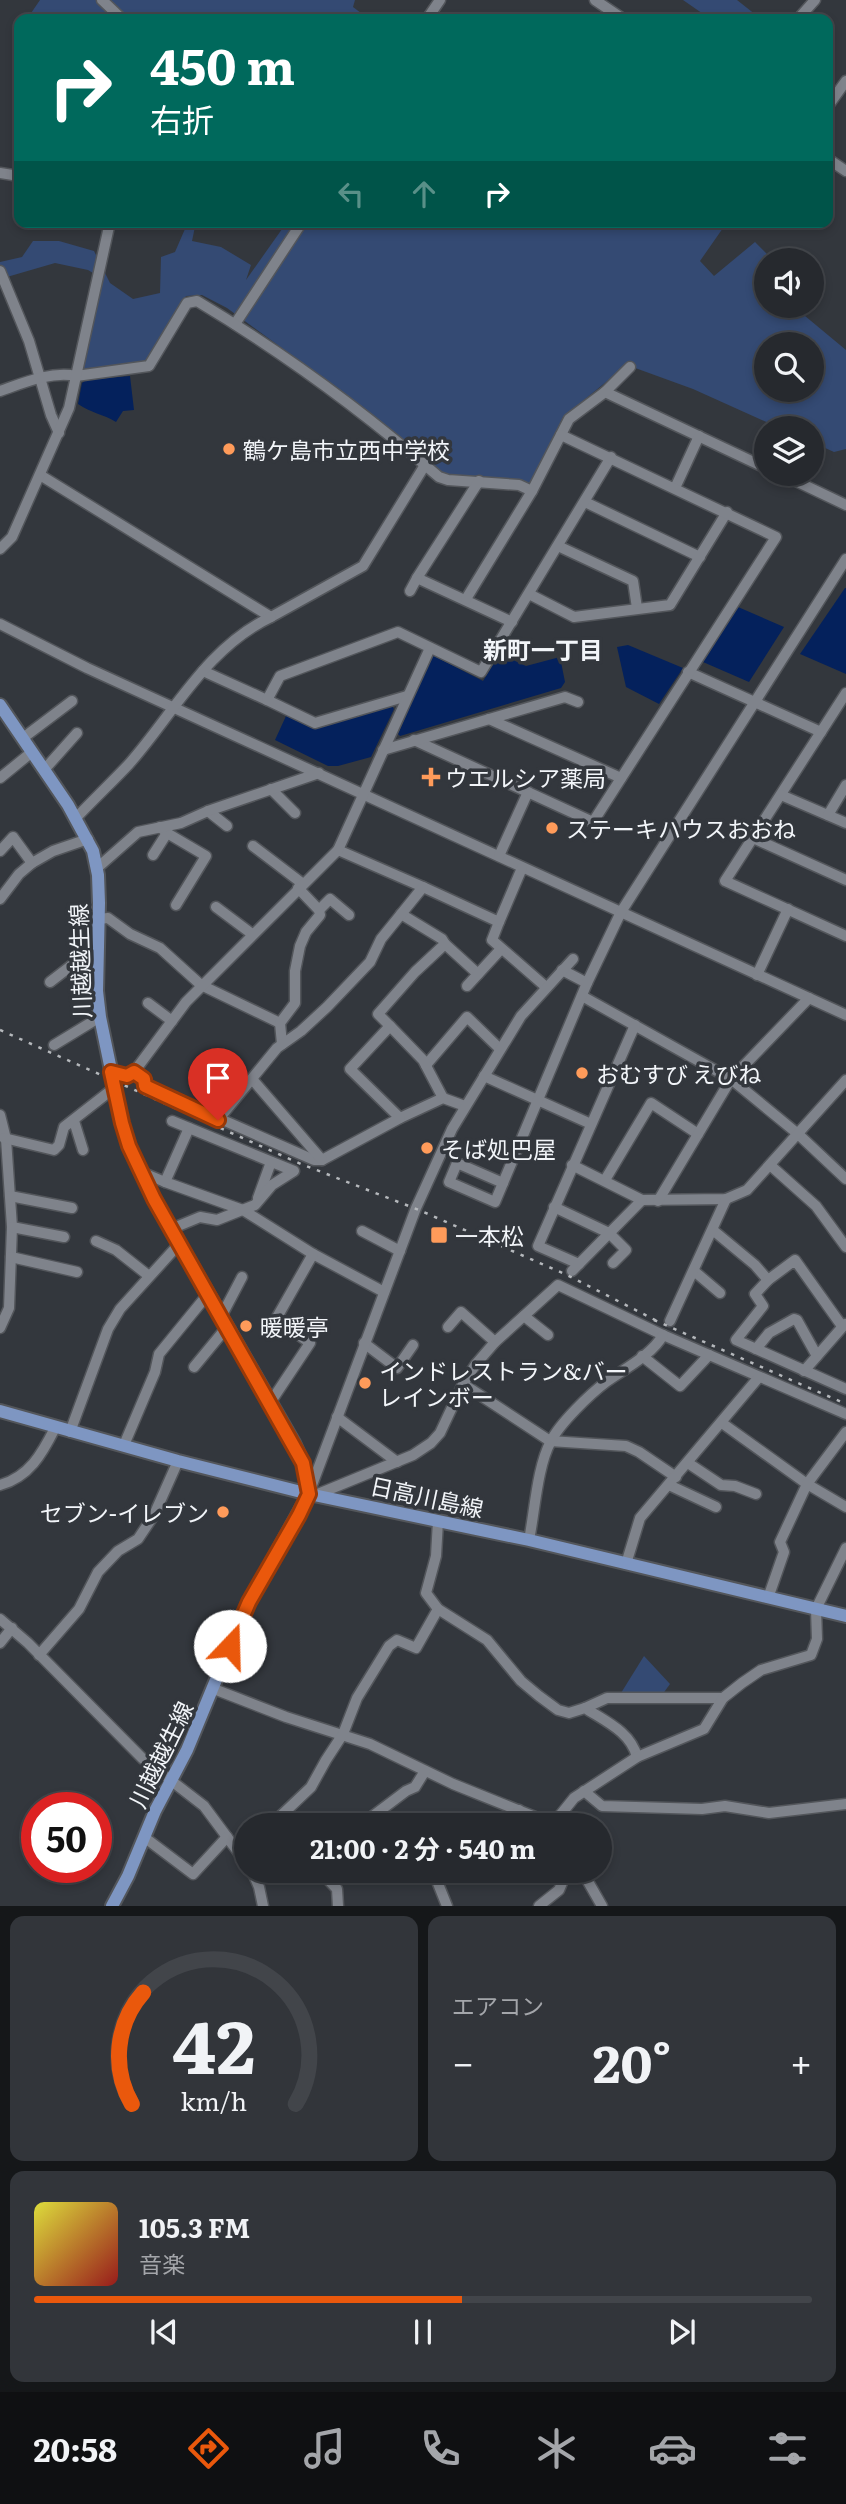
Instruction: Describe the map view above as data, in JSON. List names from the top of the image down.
{
  "streets": {
    "main road": ["川越越生線", "日高川島線"]
  },
  "crossings": [
    ["川越越生線", "日高川島線"]
  ],
  "districts": ["新町一丁目"],
  "places": {
    "other": [
      "鶴ケ島市立西中学校",
      "ステーキハウスおおね",
      "おむすび えびね",
      "そば処巴屋",
      "暖暖亭",
      "インドレストラン&バー レインボー",
      "セブン-イレブン"
    ],
    "health": ["ウエルシア薬局"],
    "transit": ["一本松"]
  },
  "page": {
    "turn": ["450 m", "右折"],
    "limit": "50",
    "trip": "21:00 · 2 分 · 540 m",
    "tile": "エアコン",
    "heat": ["−", "20°", "+"],
    "song": ["105.3 FM", "音楽"],
    "tabs": "20:58",
    "gauge": ["42", "km/h"]
  }
}
